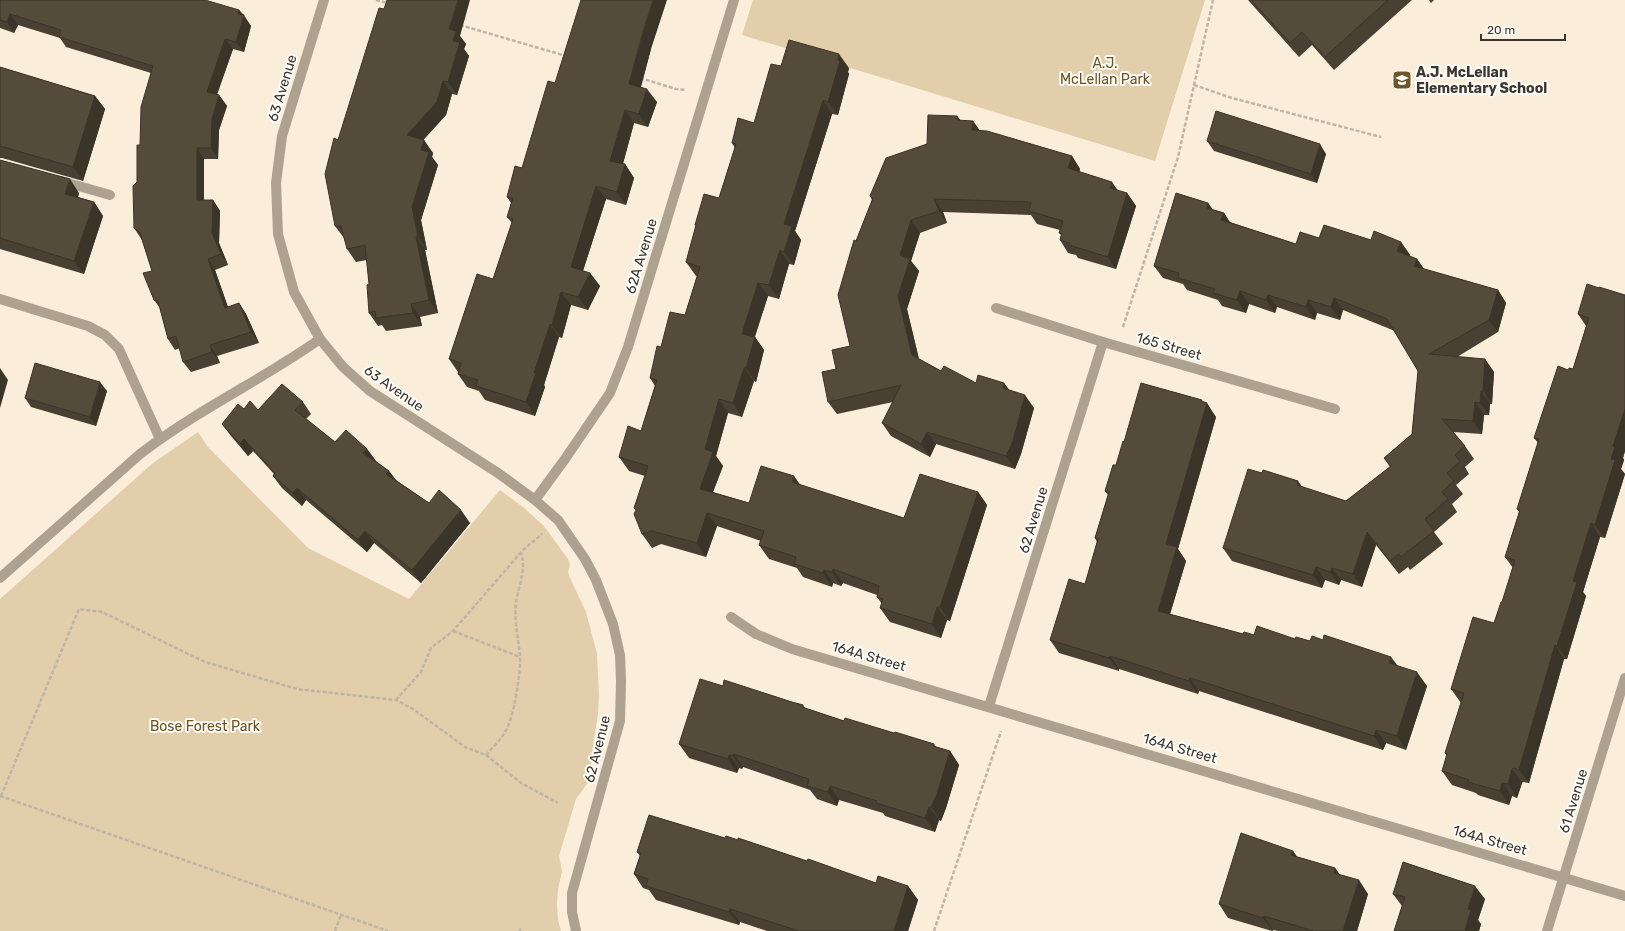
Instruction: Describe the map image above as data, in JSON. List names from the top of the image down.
{
  "streets": {
    "street": [
      "63 Avenue",
      "62A Avenue",
      "165 Street",
      "62 Avenue",
      "164A Street",
      "61 Avenue"
    ]
  },
  "crossings": [
    ["63 Avenue", "62A Avenue"],
    ["63 Avenue", "62 Avenue"],
    ["62A Avenue", "62 Avenue"],
    ["165 Street", "62 Avenue"],
    ["62 Avenue", "164A Street"],
    ["164A Street", "61 Avenue"]
  ],
  "parks": ["A.J. McLellan Park", "Bose Forest Park"],
  "places": {
    "school or university": ["A.J. McLellan Elementary School"]
  },
  "scale_bar": "20 m"
}
